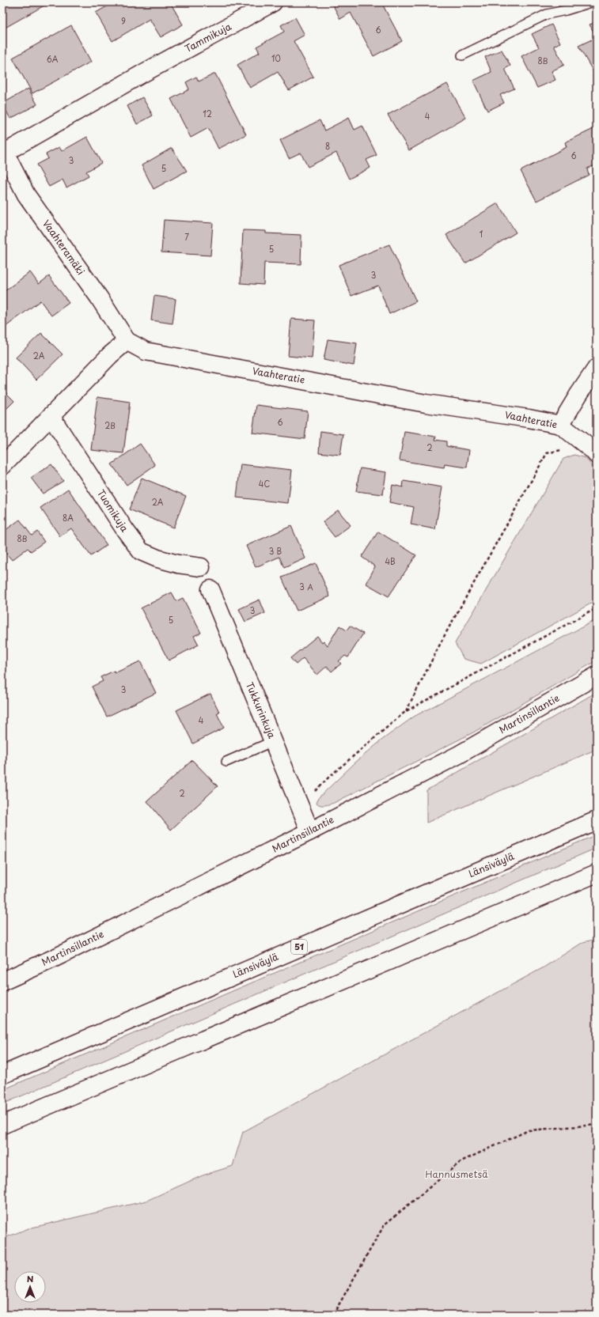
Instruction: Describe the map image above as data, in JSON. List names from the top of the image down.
{
  "streets": {
    "main road": [
      "Tammikuja",
      "Vaahteramäki",
      "Vaahteratie",
      "Tuomikuja",
      "Tukkurinkuja",
      "Martinsillantie",
      "Länsiväylä",
      "51"
    ]
  },
  "crossings": [
    ["Tammikuja", "Vaahteramäki"],
    ["Vaahteramäki", "Vaahteratie"],
    ["Tukkurinkuja", "Martinsillantie"]
  ],
  "parks": ["Hannusmetsä"],
  "house_numbers": [
    "9",
    "6",
    "10",
    "6A",
    "8B",
    "12",
    "4",
    "8",
    "6",
    "3",
    "5",
    "1",
    "7",
    "5",
    "3",
    "2A",
    "6",
    "2B",
    "2",
    "4C",
    "2A",
    "8A",
    "8B",
    "3 B",
    "4B",
    "3 A",
    "3",
    "5",
    "3",
    "4",
    "2"
  ],
  "north": "top"
}
